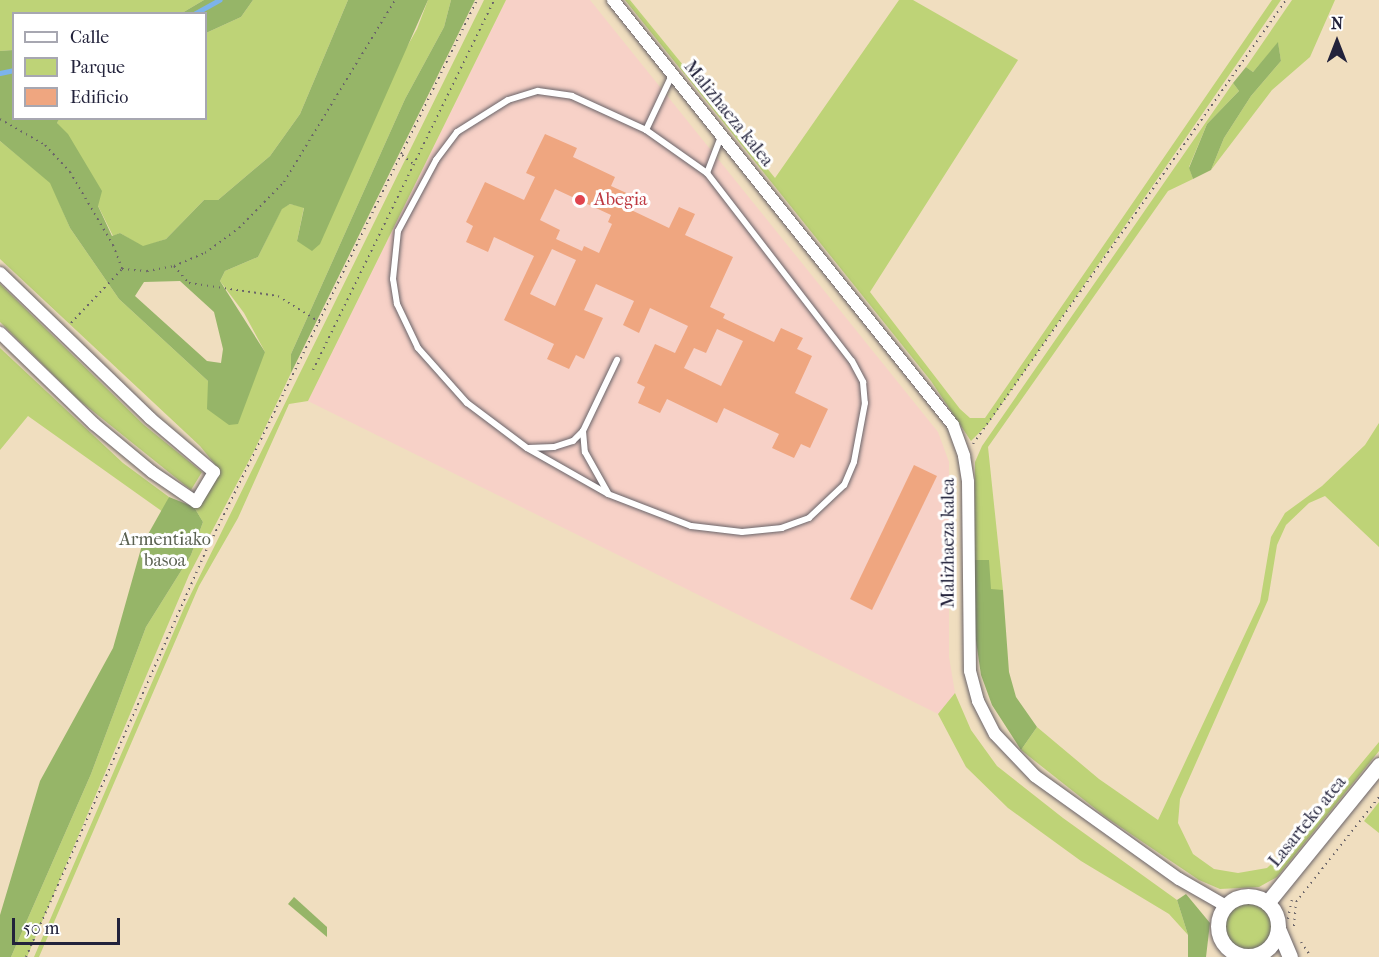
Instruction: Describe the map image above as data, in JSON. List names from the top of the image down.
{
  "streets": {
    "street": ["Malizhaeza kalea", "Lasarteko atea"]
  },
  "crossings": [
    ["Malizhaeza kalea", "Lasarteko atea"]
  ],
  "parks": ["Armentiako basoa"],
  "places": ["Abegia"],
  "legend": ["Calle", "Parque", "Edificio"],
  "scale_bar": "50 m",
  "north": "top"
}
